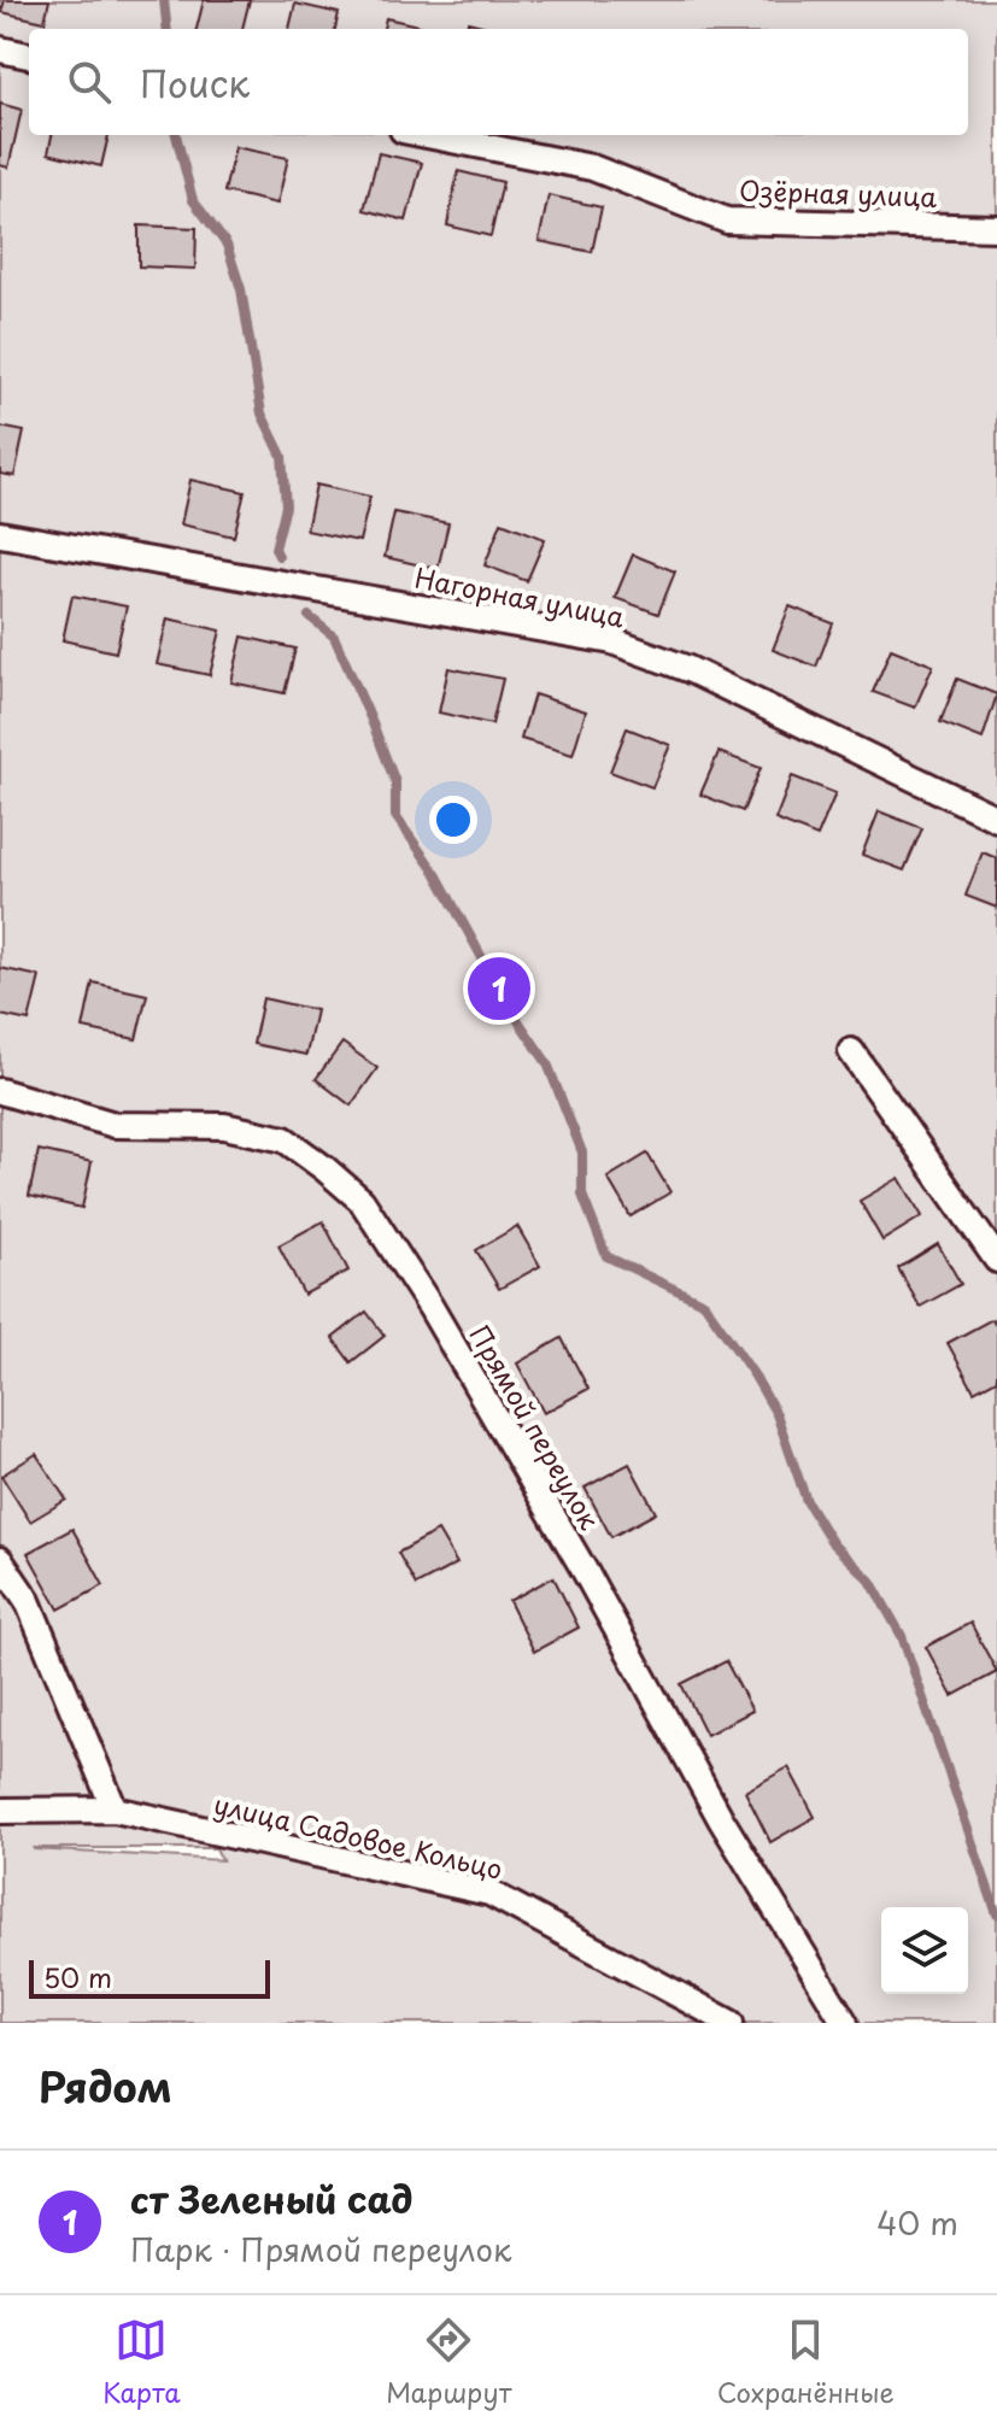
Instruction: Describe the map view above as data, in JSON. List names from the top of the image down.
{
  "streets": {
    "street": [
      "Озёрная улица",
      "Нагорная улица",
      "Прямой переулок",
      "улица Садовое Кольцо"
    ]
  },
  "scale_bar": "50 m",
  "page": {
    "search": "Поиск",
    "pins": "1",
    "scale": "50 m",
    "heading": "Рядом",
    "list": [
      {
        "mark": "1",
        "name": "ст Зеленый сад",
        "note": "Парк · Прямой переулок",
        "value": "40 m"
      }
    ],
    "nav": ["Карта", "Маршрут", "Сохранённые"]
  }
}
